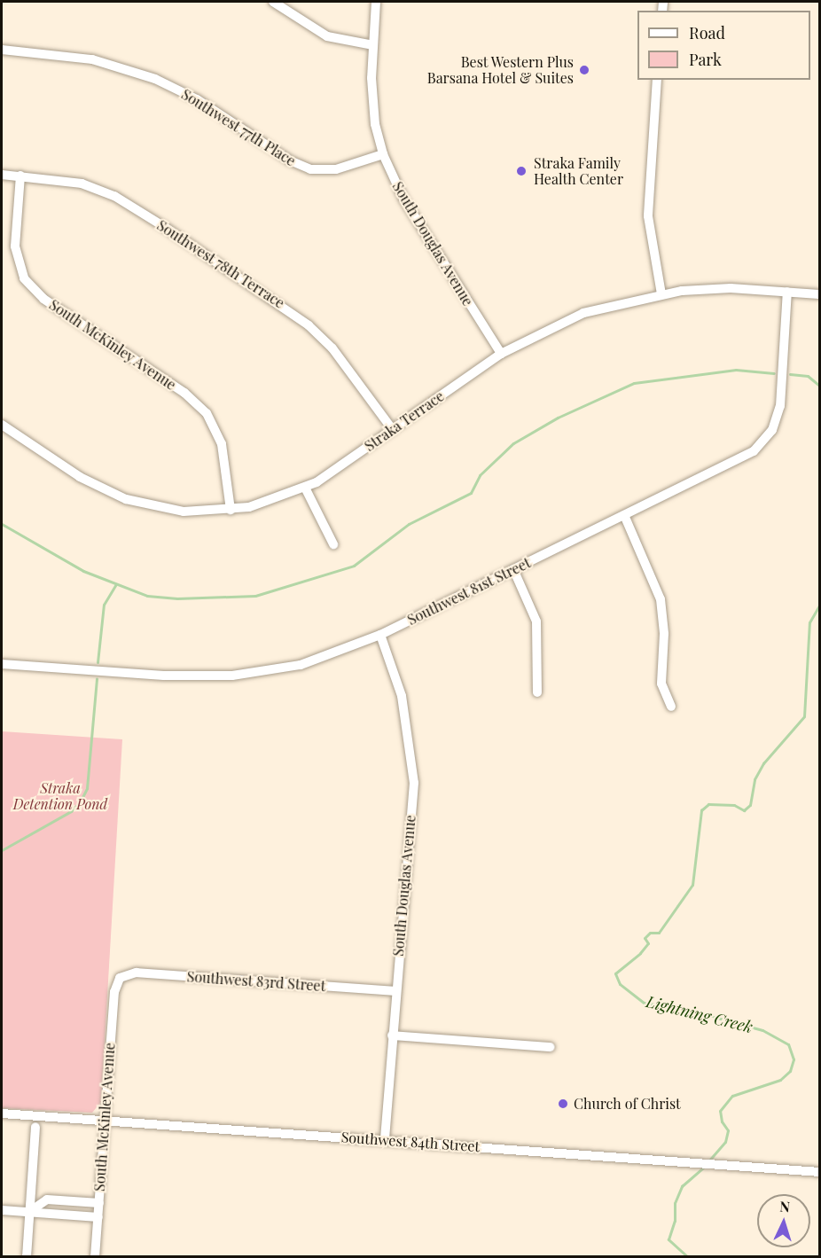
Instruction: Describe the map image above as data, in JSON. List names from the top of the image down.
{
  "streets": {
    "street": [
      "Southwest 77th Place",
      "South Douglas Avenue",
      "Southwest 78th Terrace",
      "South McKinley Avenue",
      "Straka Terrace",
      "Southwest 81st Street",
      "Southwest 83rd Street",
      "Southwest 84th Street"
    ]
  },
  "crossings": [
    ["Southwest 77th Place", "South Douglas Avenue"],
    ["South Douglas Avenue", "Straka Terrace"],
    ["South Douglas Avenue", "Southwest 81st Street"],
    ["South Douglas Avenue", "Southwest 83rd Street"],
    ["South Douglas Avenue", "Southwest 84th Street"],
    ["Southwest 78th Terrace", "South McKinley Avenue"],
    ["Southwest 78th Terrace", "Straka Terrace"],
    ["South McKinley Avenue", "Straka Terrace"],
    ["South McKinley Avenue", "Southwest 83rd Street"],
    ["South McKinley Avenue", "Southwest 84th Street"],
    ["Straka Terrace", "Southwest 81st Street"]
  ],
  "water": ["Lightning Creek"],
  "parks": ["Straka Detention Pond"],
  "places": ["Best Western Plus Barsana Hotel & Suites", "Straka Family Health Center", "Church of Christ"],
  "legend": ["Road", "Park"],
  "north": "top"
}
